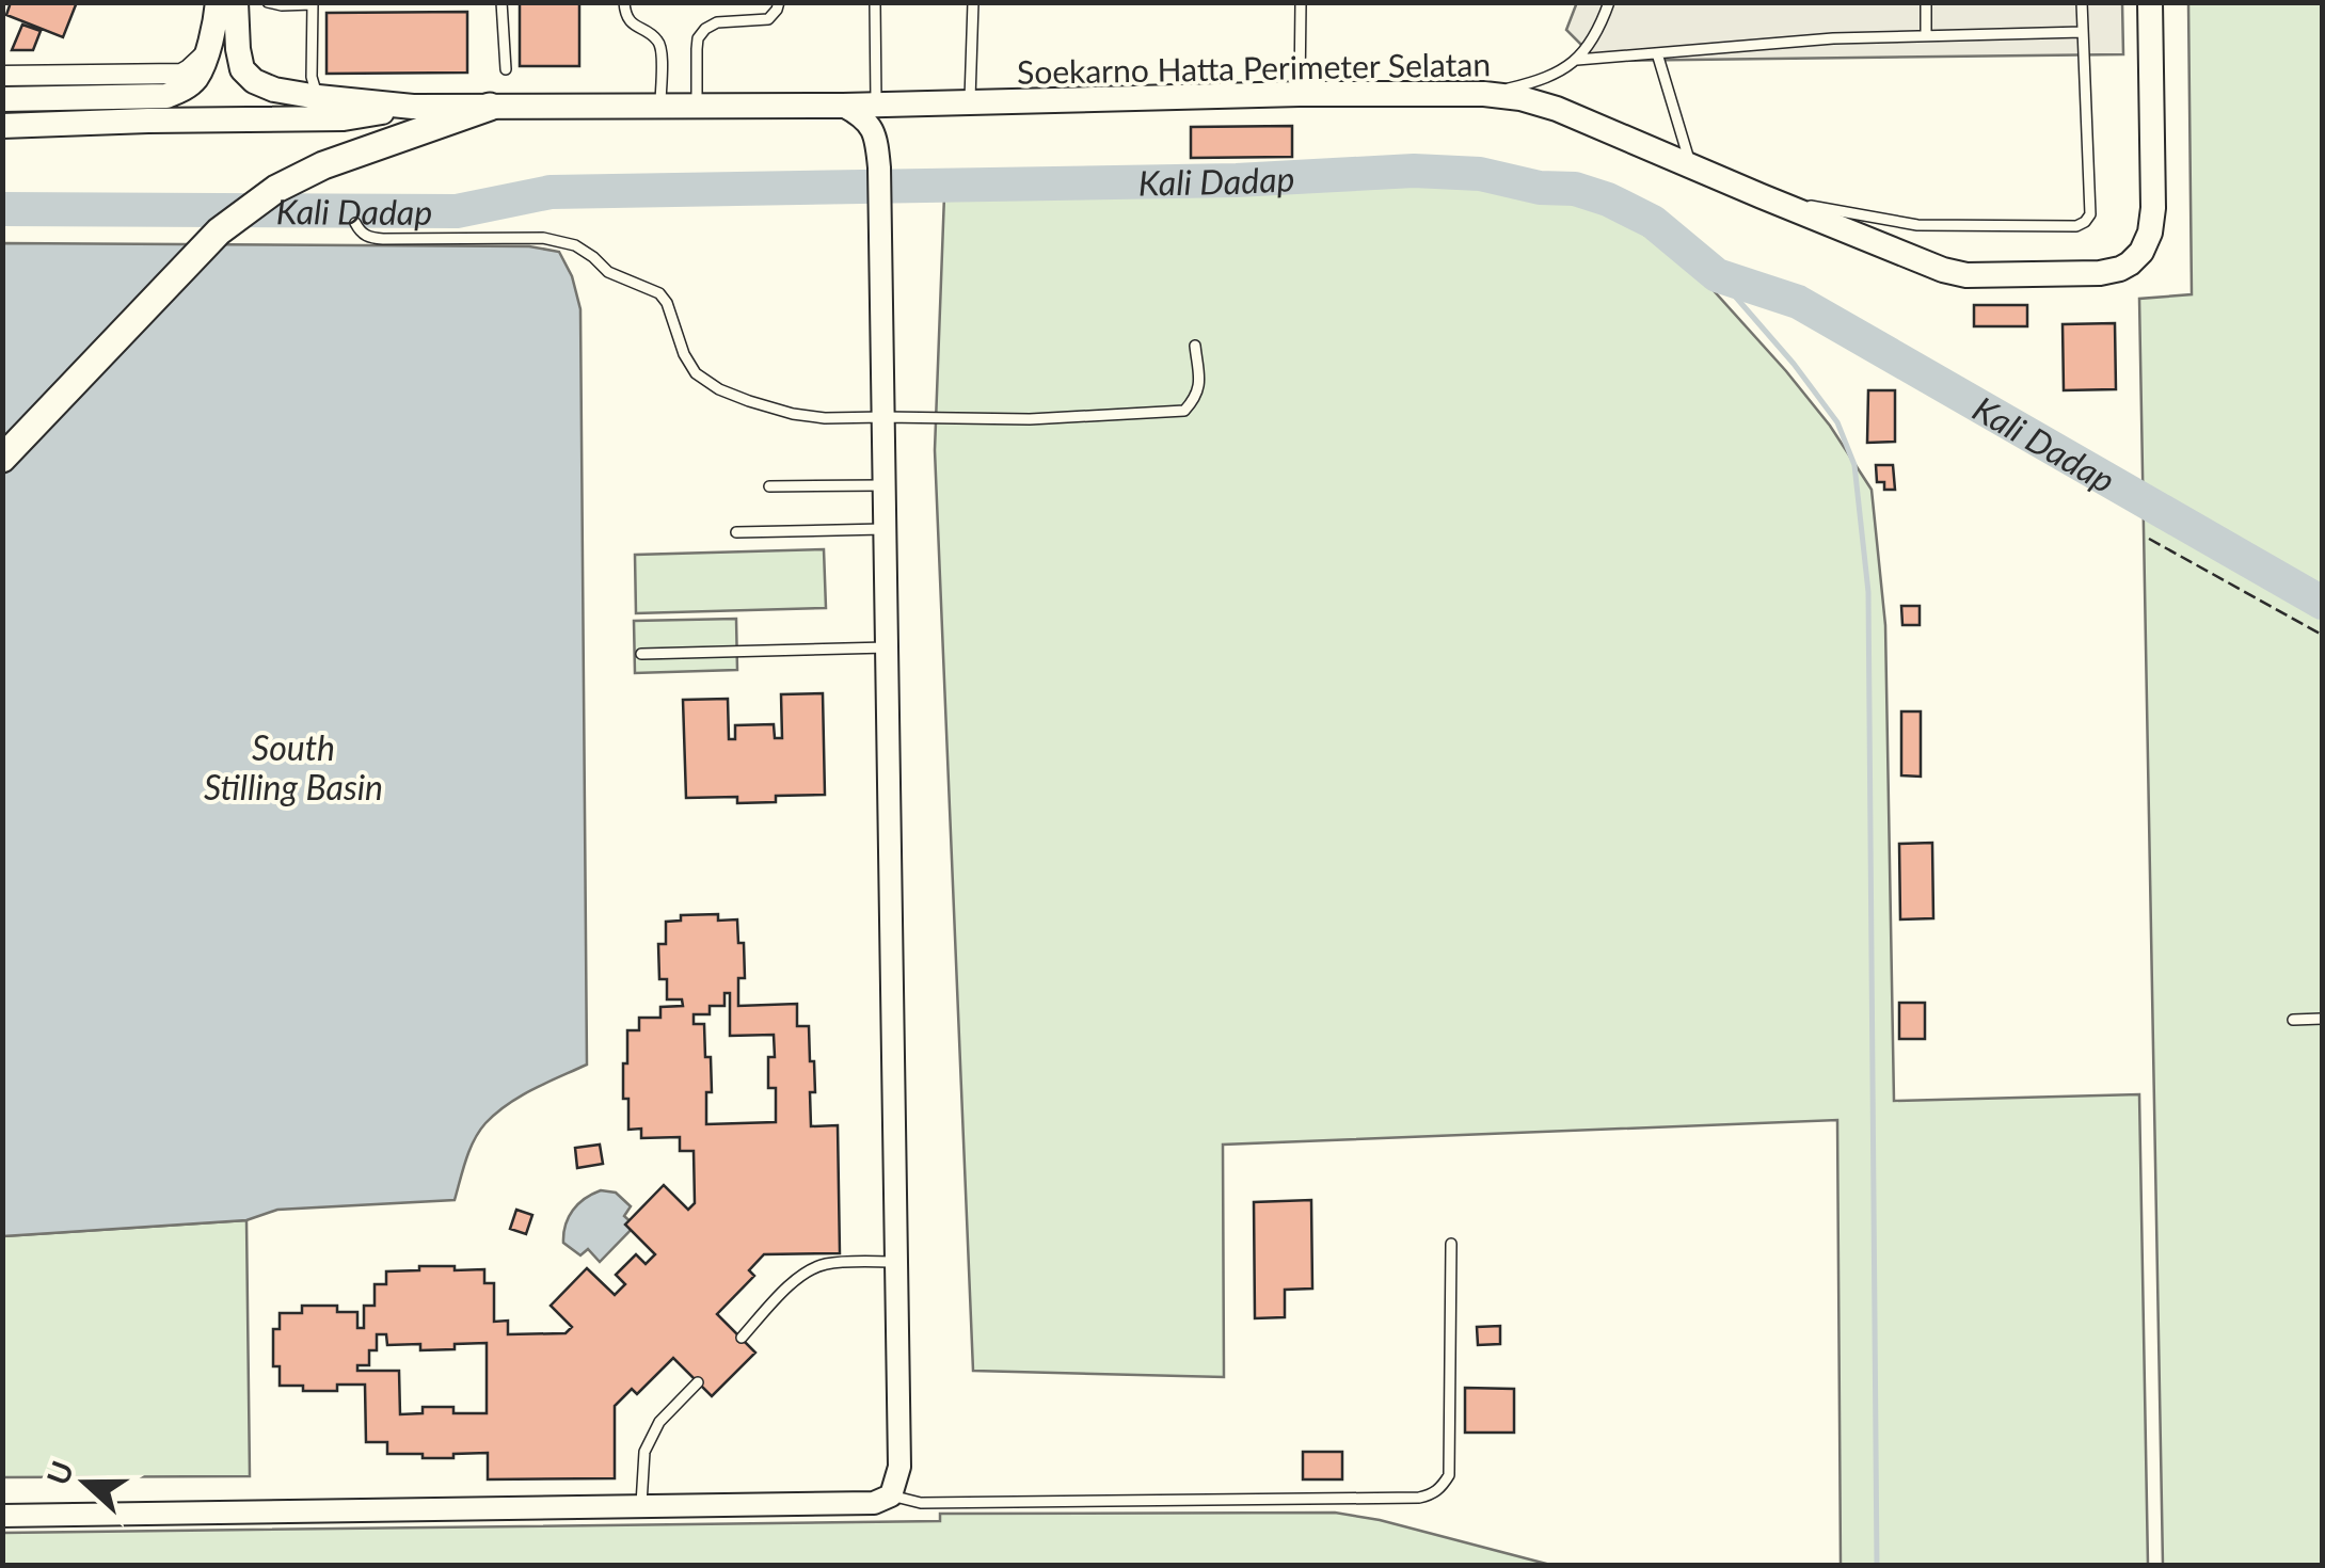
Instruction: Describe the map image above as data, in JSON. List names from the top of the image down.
{
  "streets": {
    "main road": ["Soekarno Hatta Perimeter Selatan"]
  },
  "water": ["Kali Dadap", "South Stilling Basin"],
  "north": "left"
}
